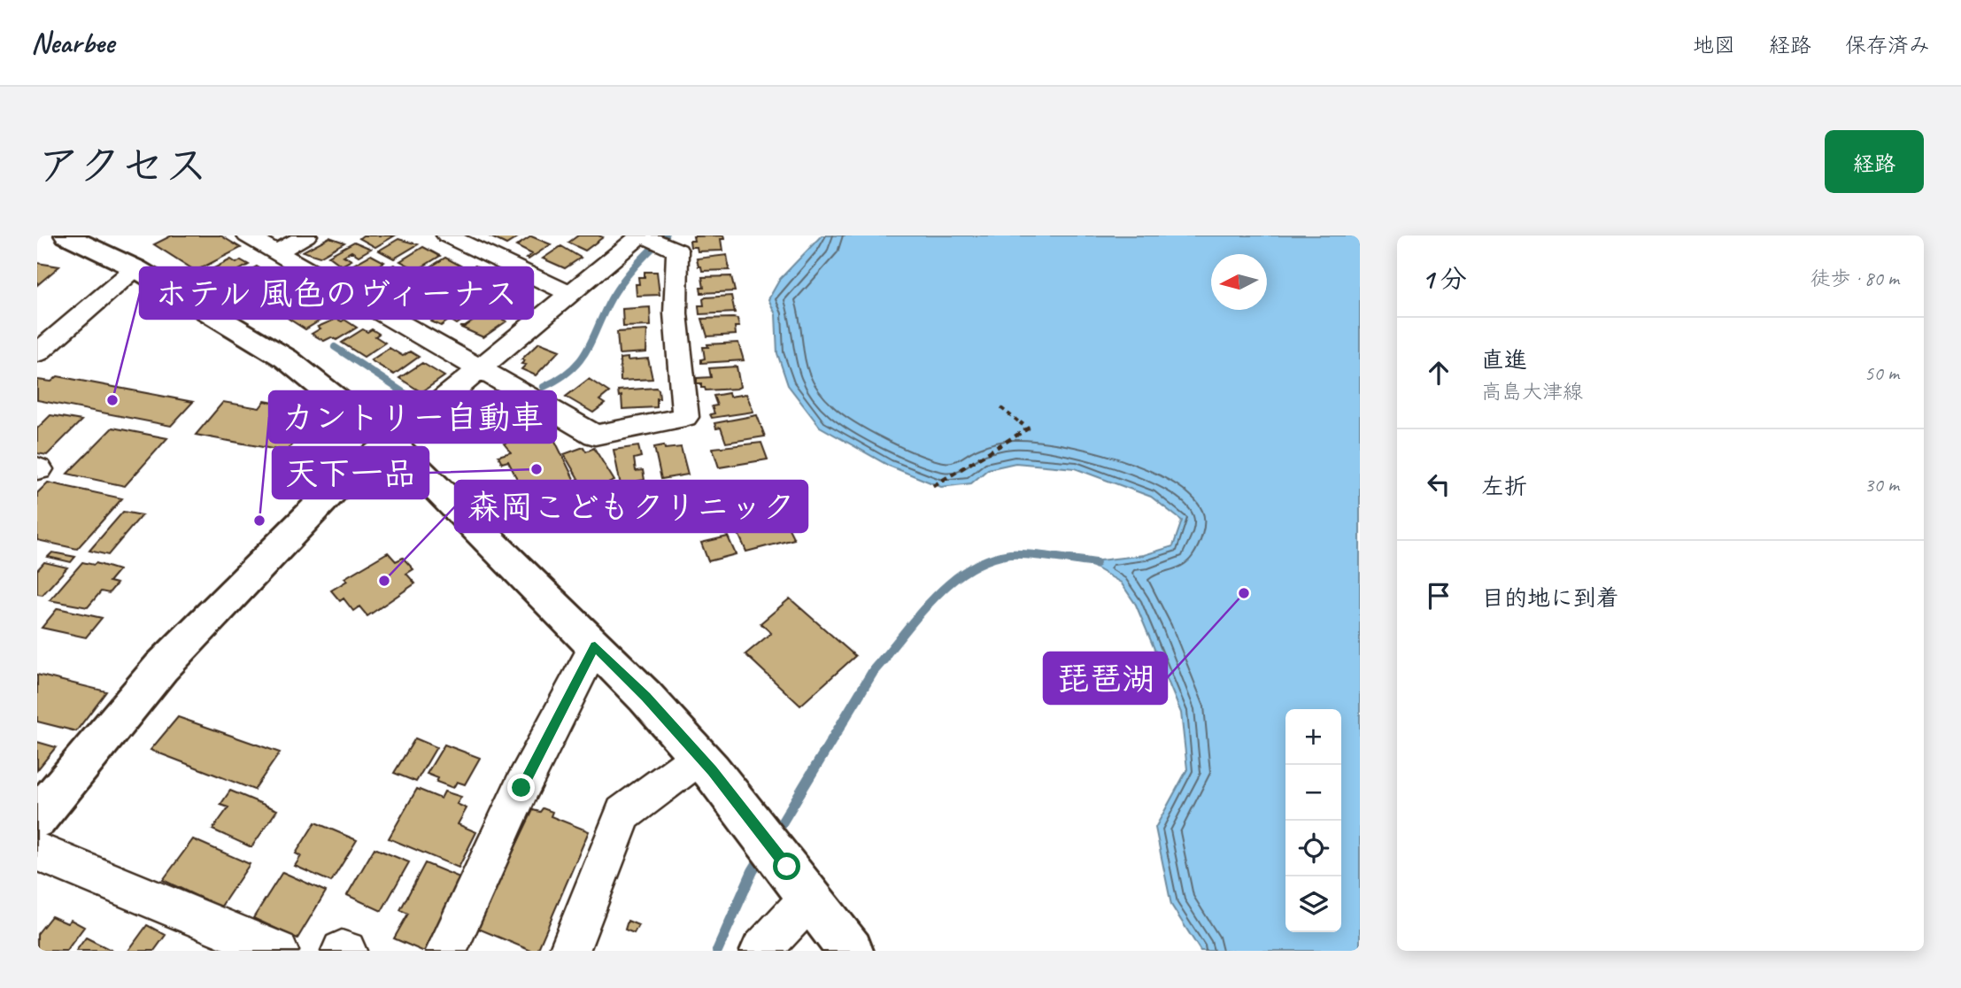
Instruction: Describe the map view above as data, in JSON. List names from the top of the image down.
{
  "places": [
    "ホテル 風色のヴィーナス",
    "天下一品",
    "カントリー自動車",
    "森岡こどもクリニック",
    "琵琶湖"
  ],
  "north": "left",
  "page": {
    "header": "Nearbee",
    "nav": ["地図", "経路", "保存済み"],
    "title": "アクセス",
    "buttons": "経路",
    "heading": ["1 分", "徒歩 · 80 m"],
    "list": [
      ["直進", "高島大津線", "50 m"],
      ["左折", "30 m"],
      "目的地に到着"
    ],
    "map_buttons": ["+", "−"]
  }
}
